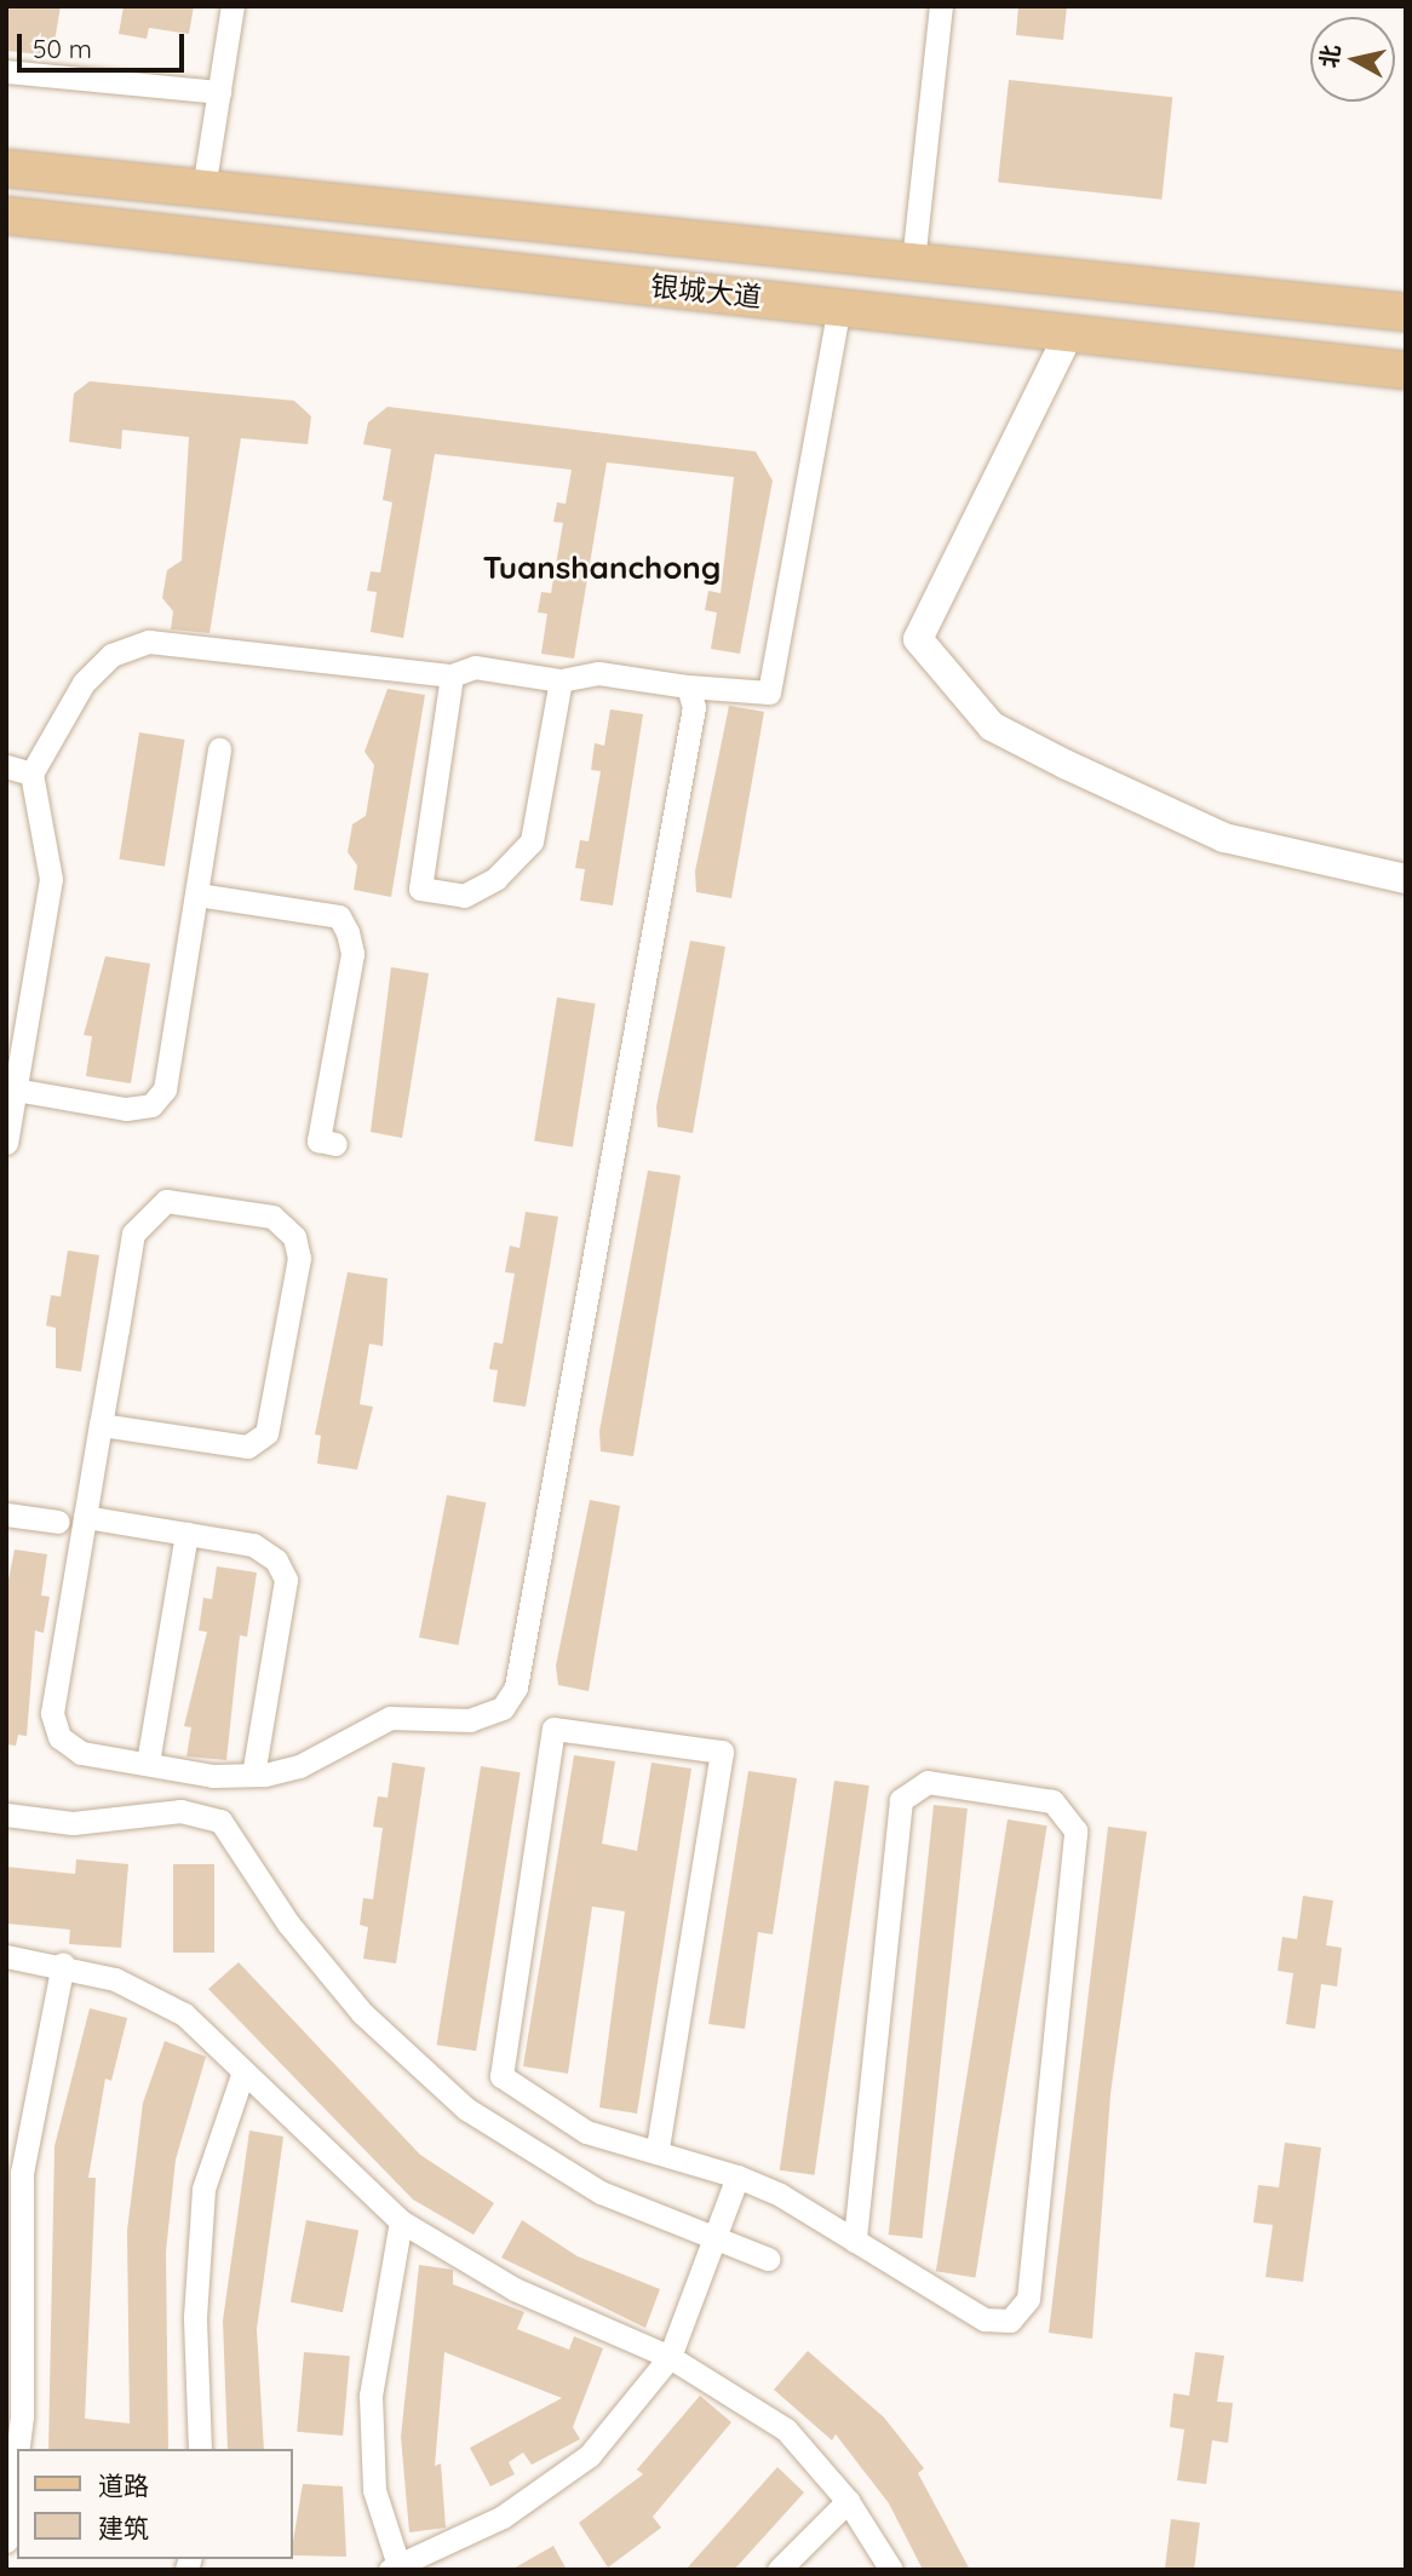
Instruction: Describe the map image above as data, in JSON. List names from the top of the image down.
{
  "streets": {
    "main road": ["银城大道"]
  },
  "districts": ["Tuanshanchong"],
  "legend": ["道路", "建筑"],
  "scale_bar": "50 m",
  "north": "left"
}
